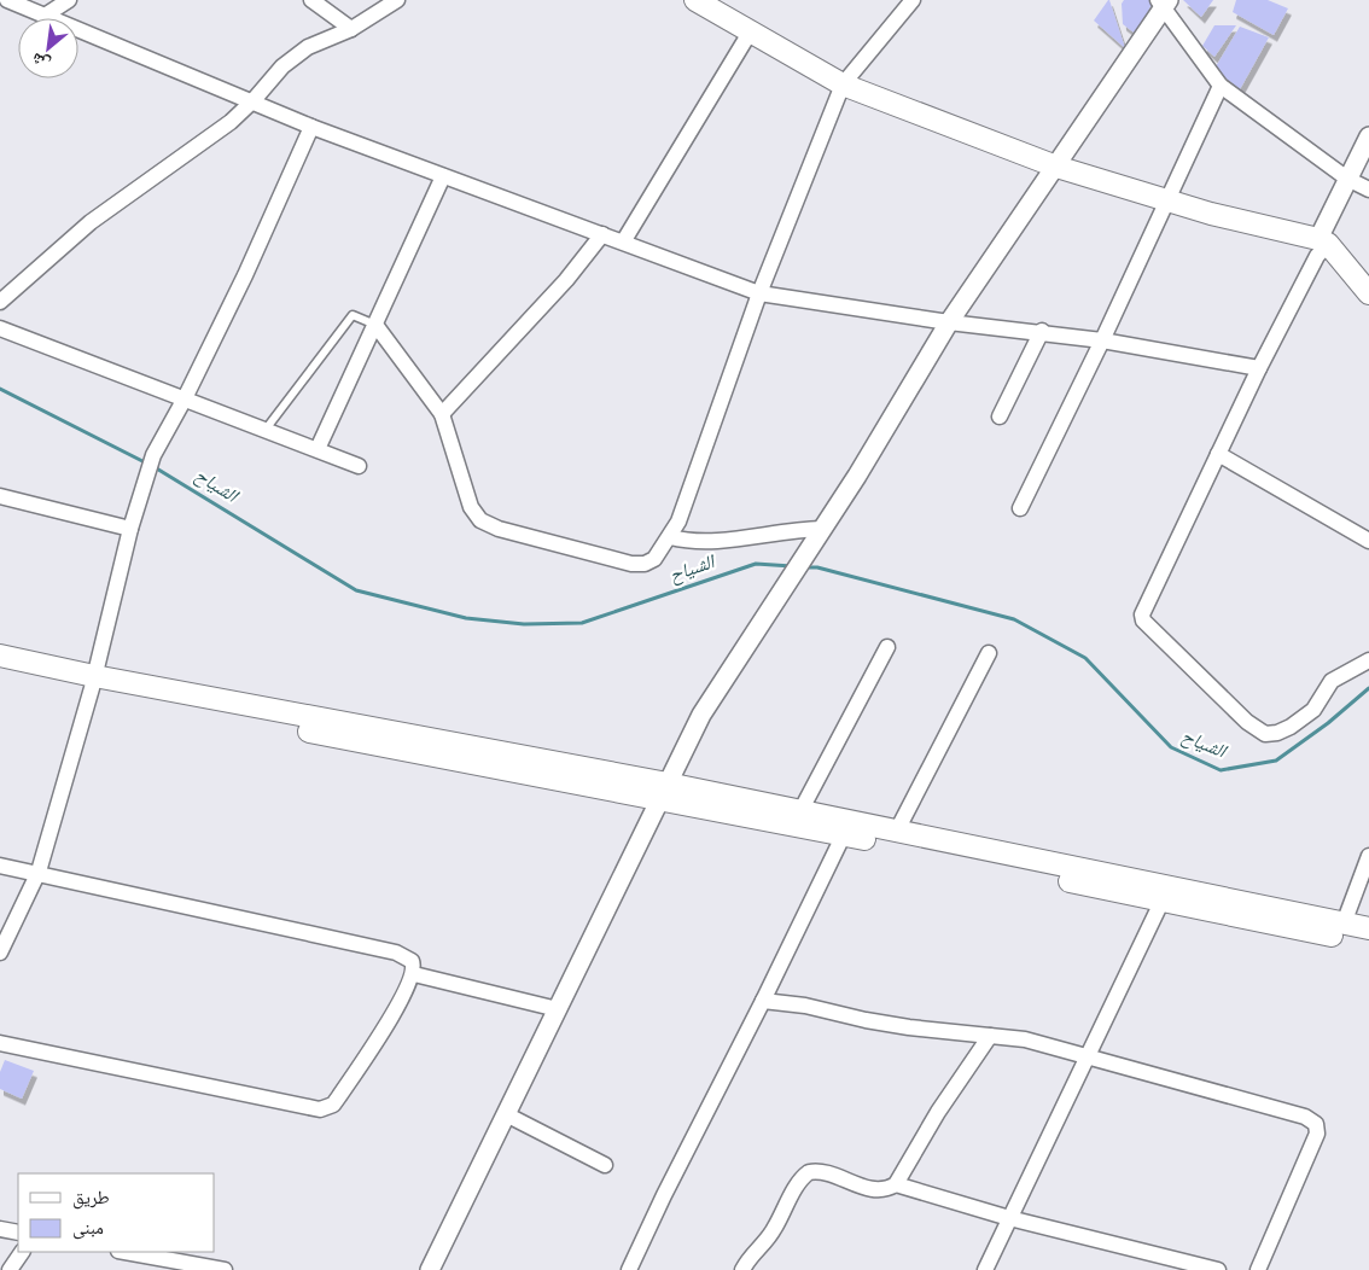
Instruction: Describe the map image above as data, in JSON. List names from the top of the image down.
{
  "water": ["الشياح"],
  "legend": ["طريق", "مبنى"],
  "north": "bottom left"
}
